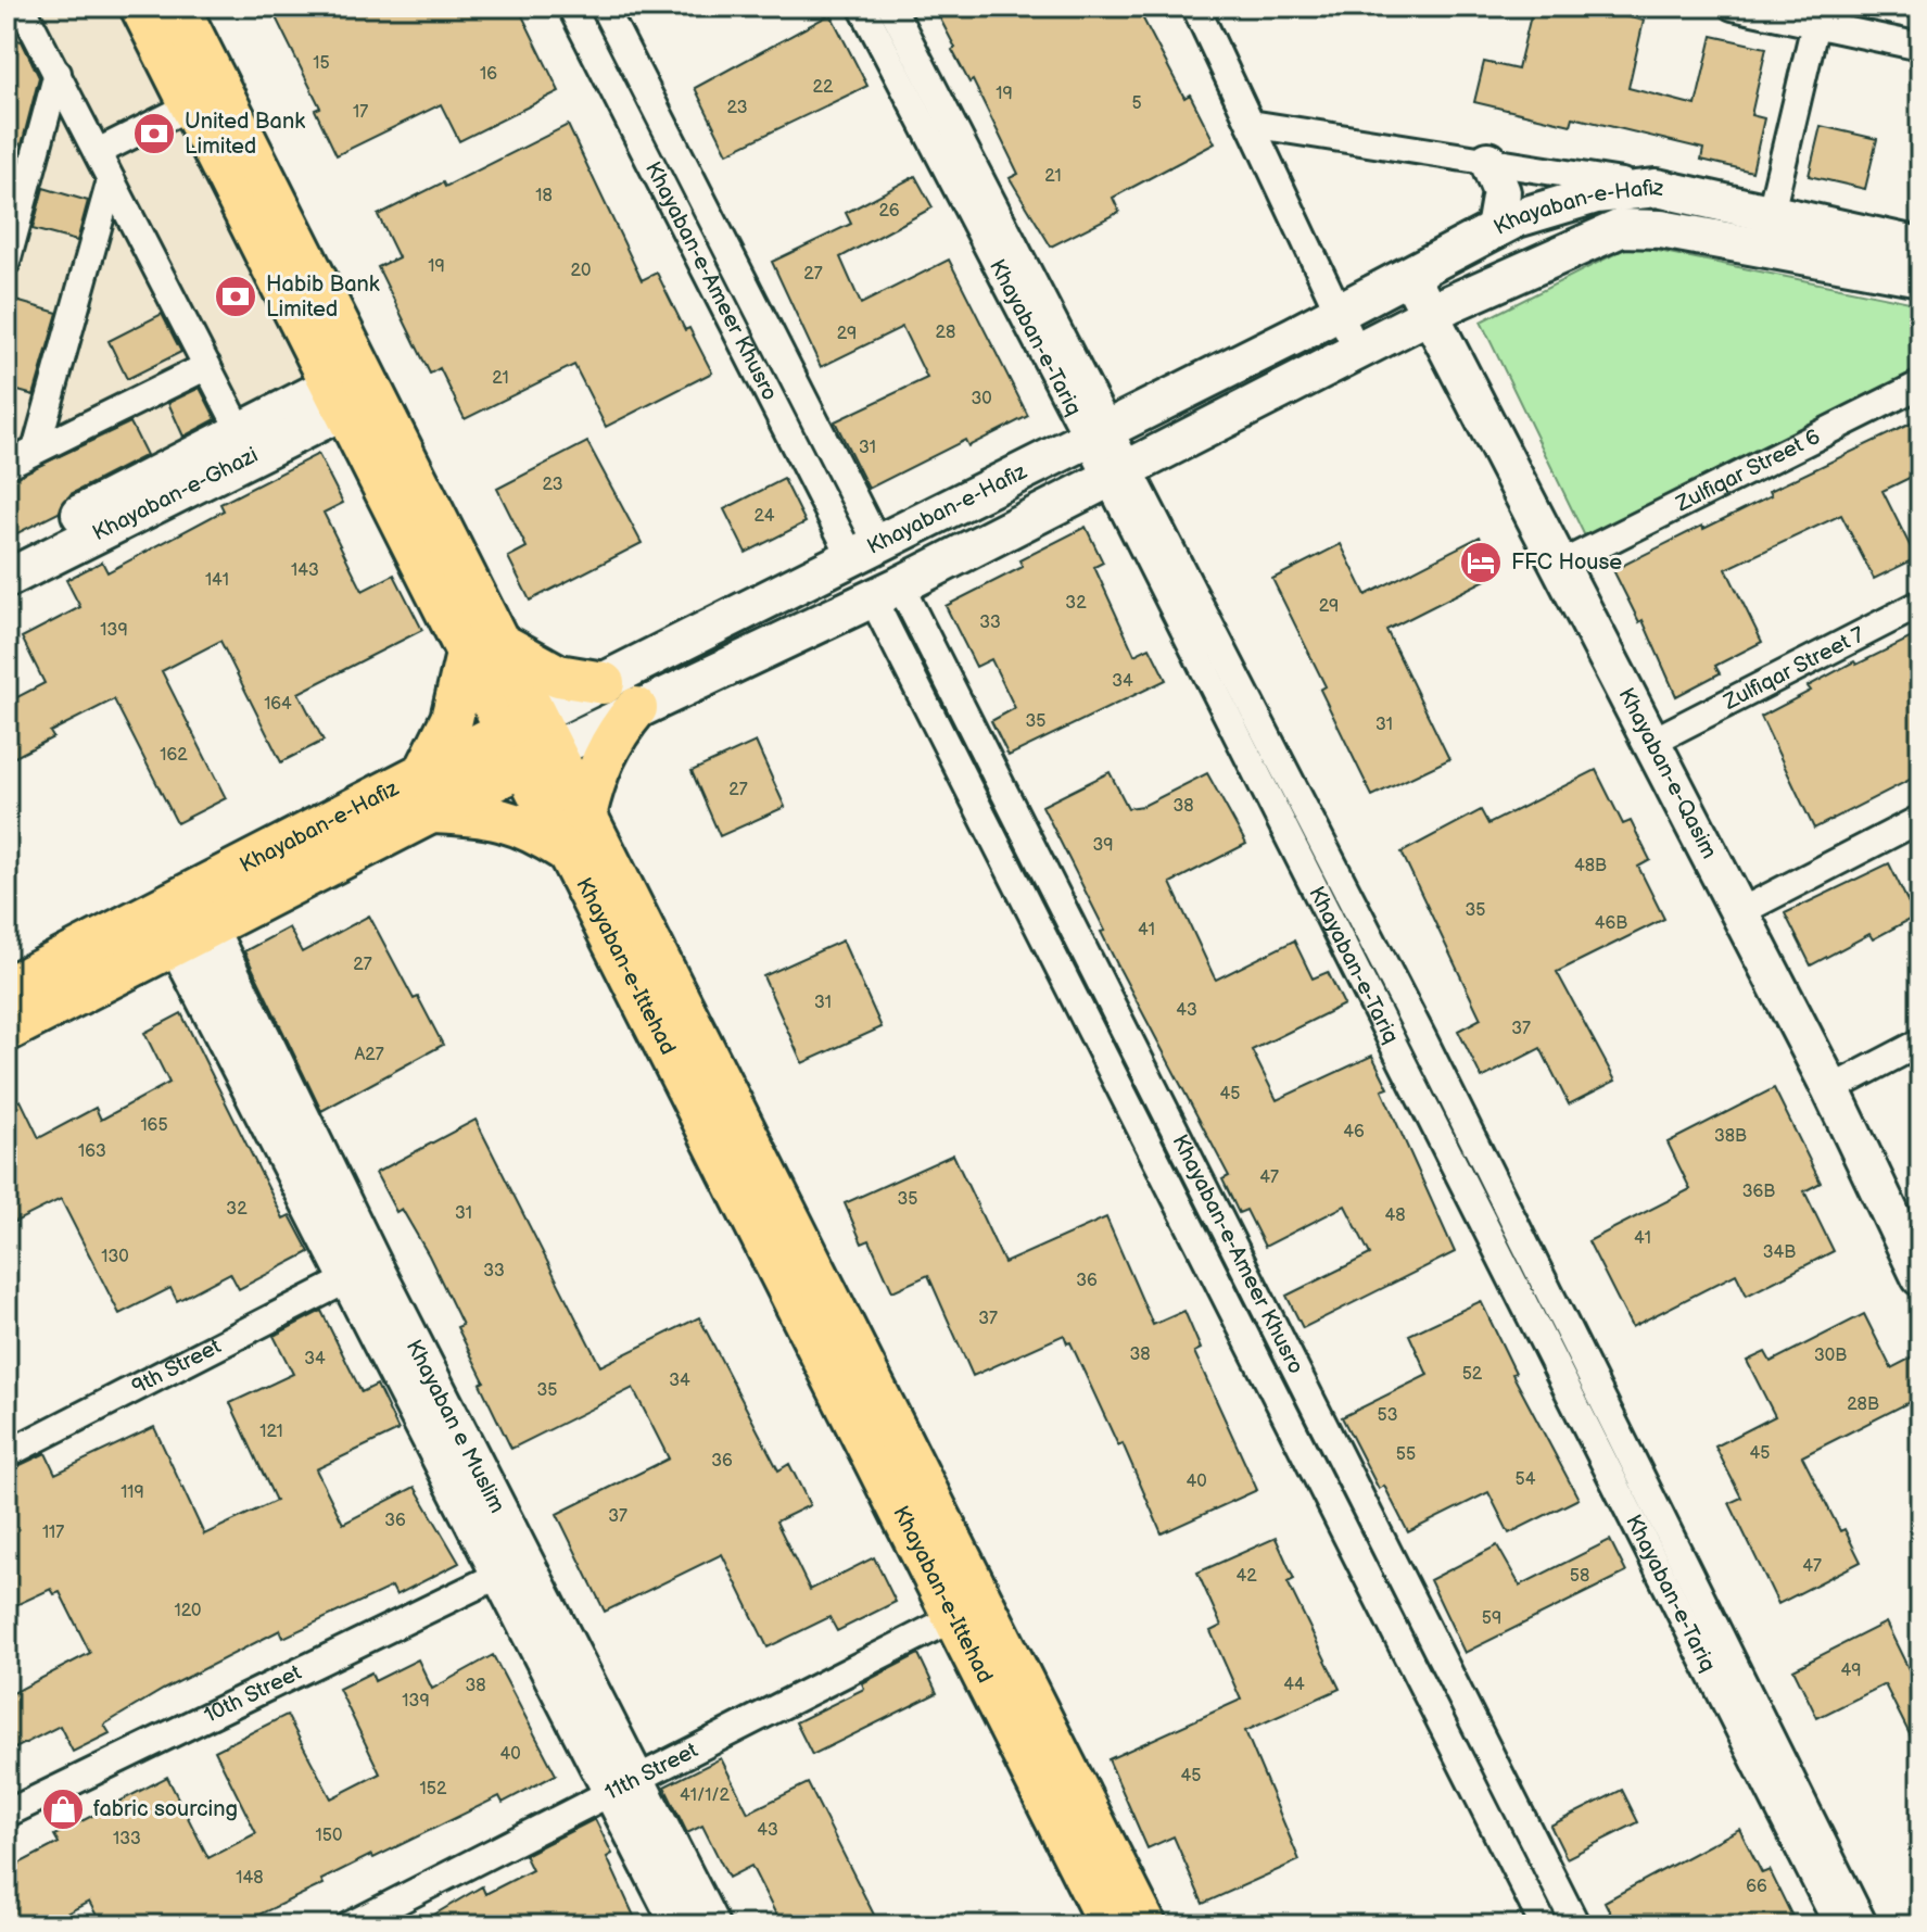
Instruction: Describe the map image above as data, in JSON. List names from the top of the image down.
{
  "streets": {
    "main road": ["Khayaban-e-Hafiz", "Khayaban-e-Ittehad"],
    "street": [
      "Khayaban-e-Ameer Khusro",
      "Khayaban-e-Tariq",
      "Zulfiqar Street 6",
      "Khayaban-e-Ghazi",
      "Zulfiqar Street 7",
      "Khayaban-e-Qasim",
      "9th Street",
      "Khayaban e Muslim",
      "10th Street",
      "11th Street"
    ]
  },
  "crossings": [
    ["Khayaban-e-Hafiz", "Khayaban-e-Ameer Khusro"],
    ["Khayaban-e-Hafiz", "Khayaban-e-Tariq"],
    ["Khayaban-e-Hafiz", "Khayaban-e-Qasim"],
    ["Khayaban-e-Hafiz", "Khayaban-e-Ittehad"],
    ["Khayaban-e-Hafiz", "Khayaban e Muslim"],
    ["Zulfiqar Street 6", "Khayaban-e-Qasim"],
    ["Khayaban-e-Ghazi", "Khayaban-e-Ittehad"],
    ["Zulfiqar Street 7", "Khayaban-e-Qasim"],
    ["Khayaban-e-Ittehad", "11th Street"],
    ["Khayaban e Muslim", "11th Street"]
  ],
  "places": {
    "bank": ["United Bank Limited", "Habib Bank Limited"],
    "hotel": ["FFC House"],
    "shop": ["fabric sourcing"]
  },
  "house_numbers": [
    "15",
    "16",
    "22",
    "19",
    "5",
    "23",
    "17",
    "21",
    "18",
    "26",
    "19",
    "20",
    "27",
    "28",
    "29",
    "21",
    "30",
    "31",
    "23",
    "24",
    "143",
    "141",
    "32",
    "29",
    "33",
    "139",
    "34",
    "164",
    "35",
    "31",
    "162",
    "27",
    "38",
    "39",
    "48B",
    "35",
    "46B",
    "41",
    "27",
    "31",
    "43",
    "37",
    "A27",
    "45",
    "165",
    "46",
    "38B",
    "163",
    "47",
    "36B",
    "35",
    "32",
    "31",
    "48",
    "41",
    "34B",
    "130",
    "33",
    "36",
    "37",
    "38",
    "30B",
    "34",
    "52",
    "34",
    "35",
    "28B",
    "53",
    "121",
    "45",
    "55",
    "36",
    "54",
    "40",
    "119",
    "37",
    "36",
    "117",
    "47",
    "42",
    "58",
    "120",
    "59",
    "49",
    "44",
    "38",
    "139",
    "40",
    "45",
    "152",
    "41/1/2",
    "43",
    "150",
    "133",
    "148",
    "66"
  ]
}
